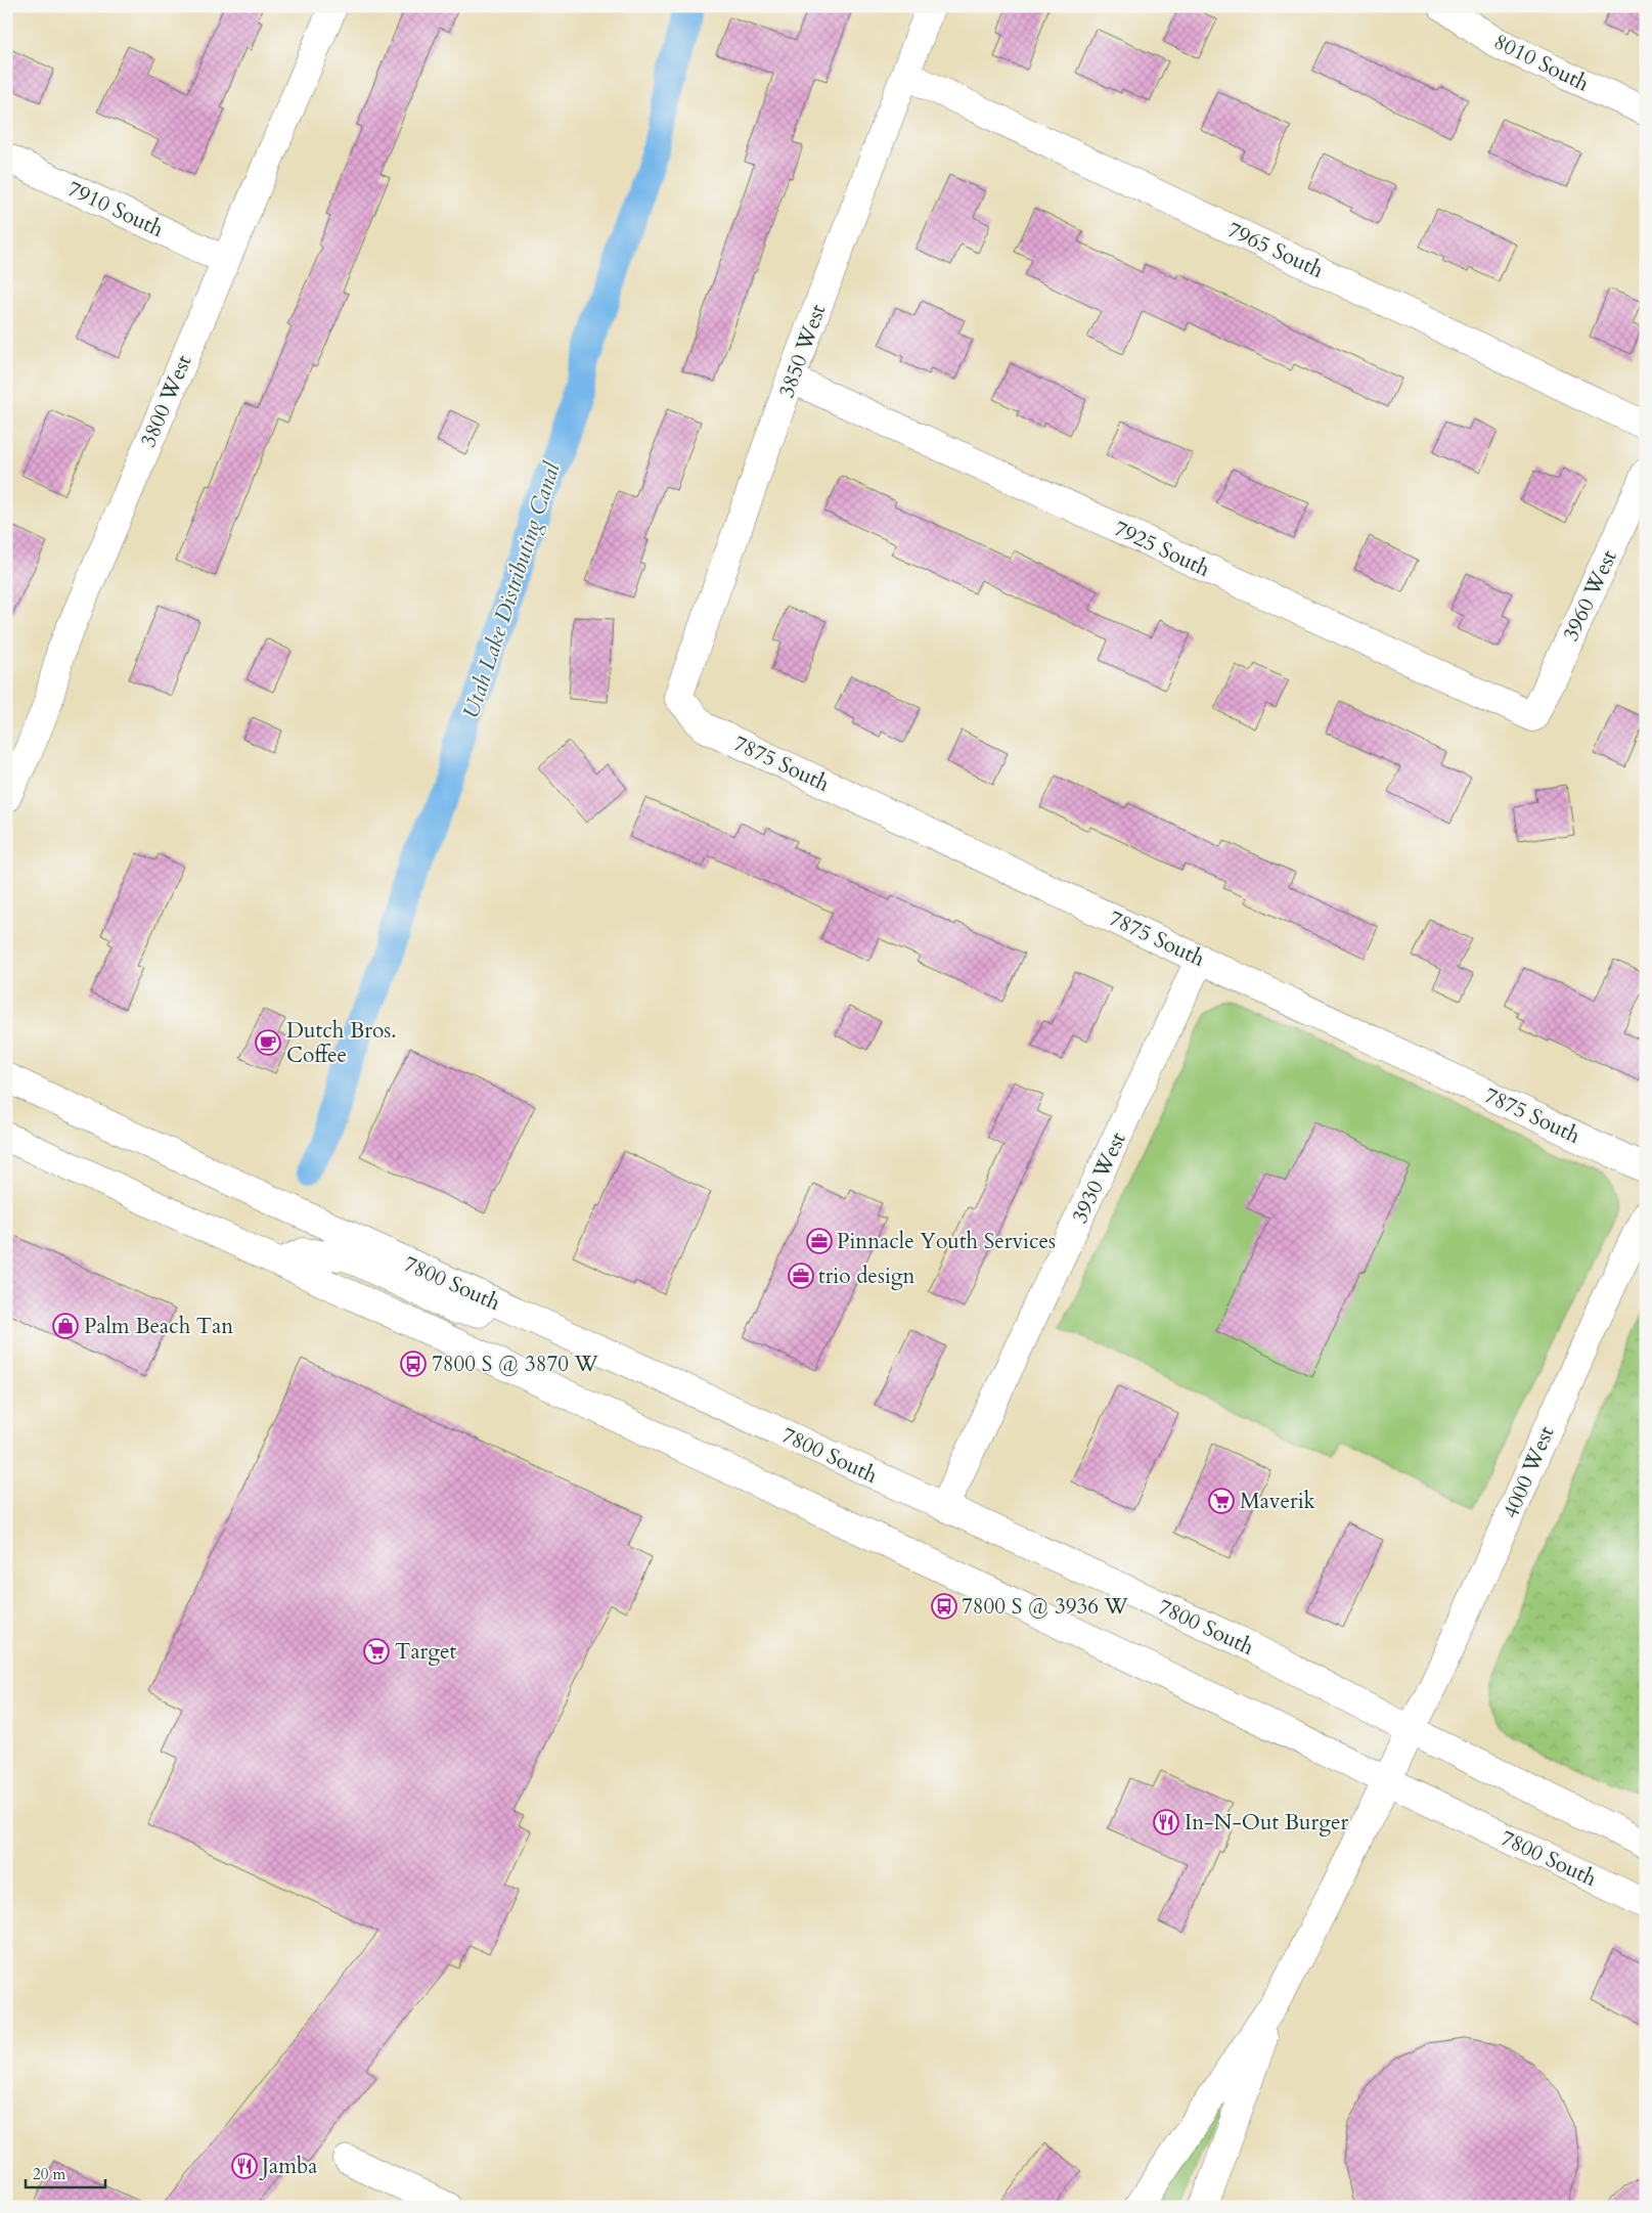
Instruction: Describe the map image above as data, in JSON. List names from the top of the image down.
{
  "streets": {
    "street": [
      "8010 South",
      "7910 South",
      "7965 South",
      "3850 West",
      "3800 West",
      "7925 South",
      "3960 West",
      "7875 South",
      "3930 West",
      "7800 South",
      "4000 West"
    ]
  },
  "crossings": [
    ["7910 South", "3800 West"],
    ["7965 South", "3850 West"],
    ["3850 West", "7925 South"],
    ["3850 West", "7875 South"],
    ["7925 South", "3960 West"],
    ["7875 South", "3930 West"],
    ["3930 West", "7800 South"],
    ["7800 South", "4000 West"]
  ],
  "water": ["Utah Lake Distributing Canal"],
  "places": {
    "cafe": ["Dutch Bros. Coffee"],
    "office": ["Pinnacle Youth Services", "trio design"],
    "shop": ["Palm Beach Tan"],
    "bus stop": ["7800 S @ 3870 W", "7800 S @ 3936 W"],
    "supermarket": ["Maverik", "Target"],
    "restaurant": ["In-N-Out Burger", "Jamba"]
  },
  "scale_bar": "20 m"
}
